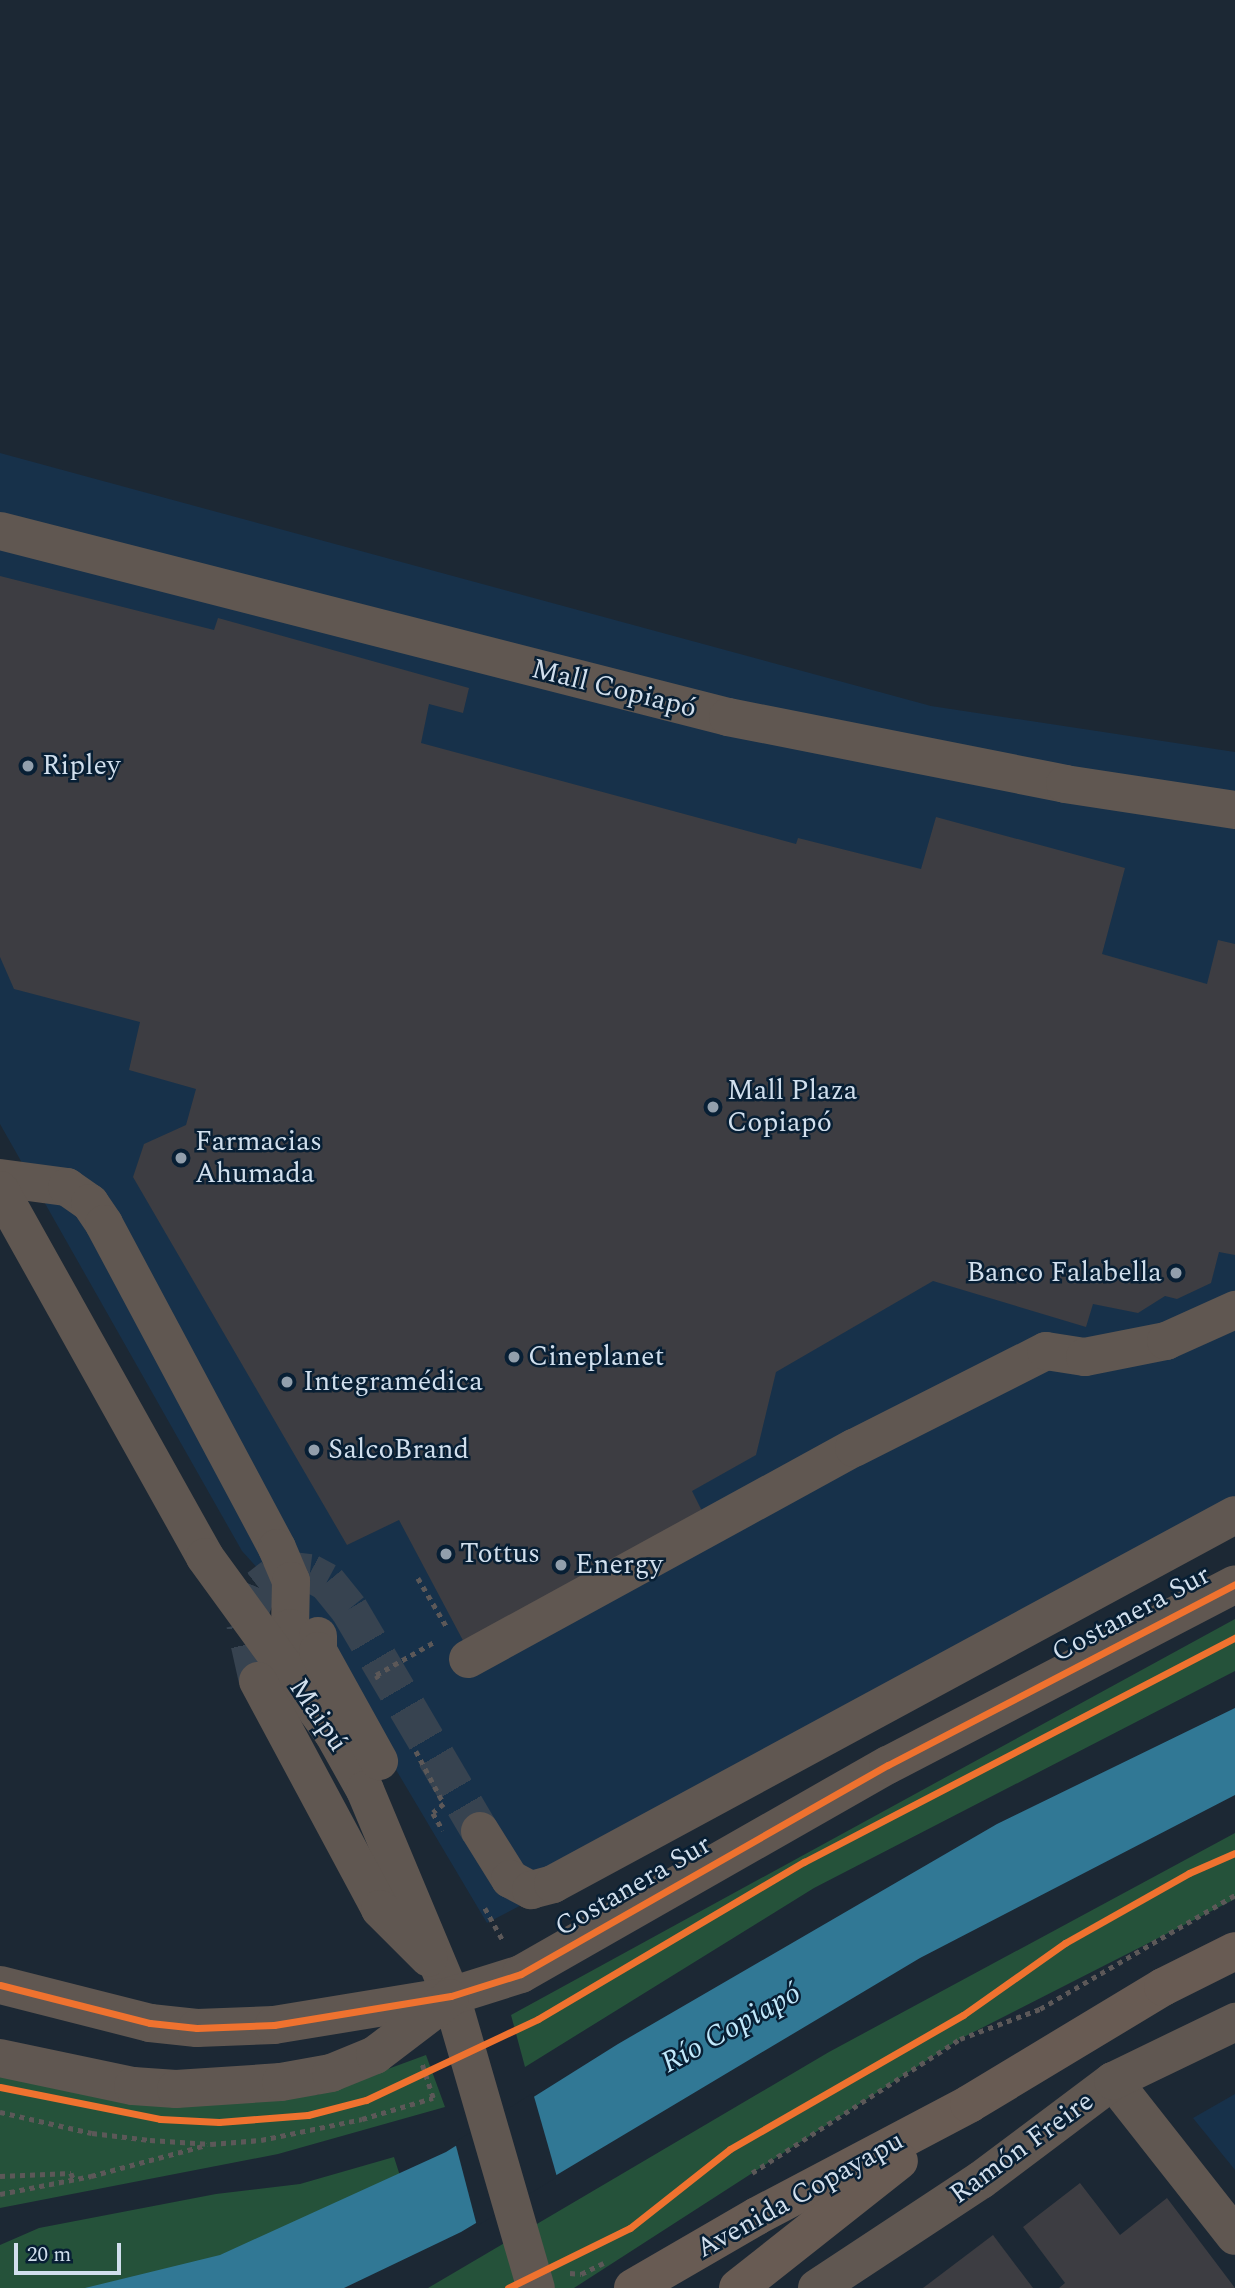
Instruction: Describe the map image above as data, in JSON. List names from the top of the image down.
{
  "streets": {
    "highway": ["Avenida Copayapu"],
    "street": [
      "Mall Copiapó",
      "Costanera Sur",
      "Maipú",
      "Ramón Freire"
    ]
  },
  "crossings": [
    ["Costanera Sur", "Maipú"]
  ],
  "water": ["Río Copiapó"],
  "places": [
    "Ripley",
    "Mall Plaza Copiapó",
    "Farmacias Ahumada",
    "Banco Falabella",
    "Cineplanet",
    "Integramédica",
    "SalcoBrand",
    "Tottus",
    "Energy"
  ],
  "scale_bar": "20 m"
}
